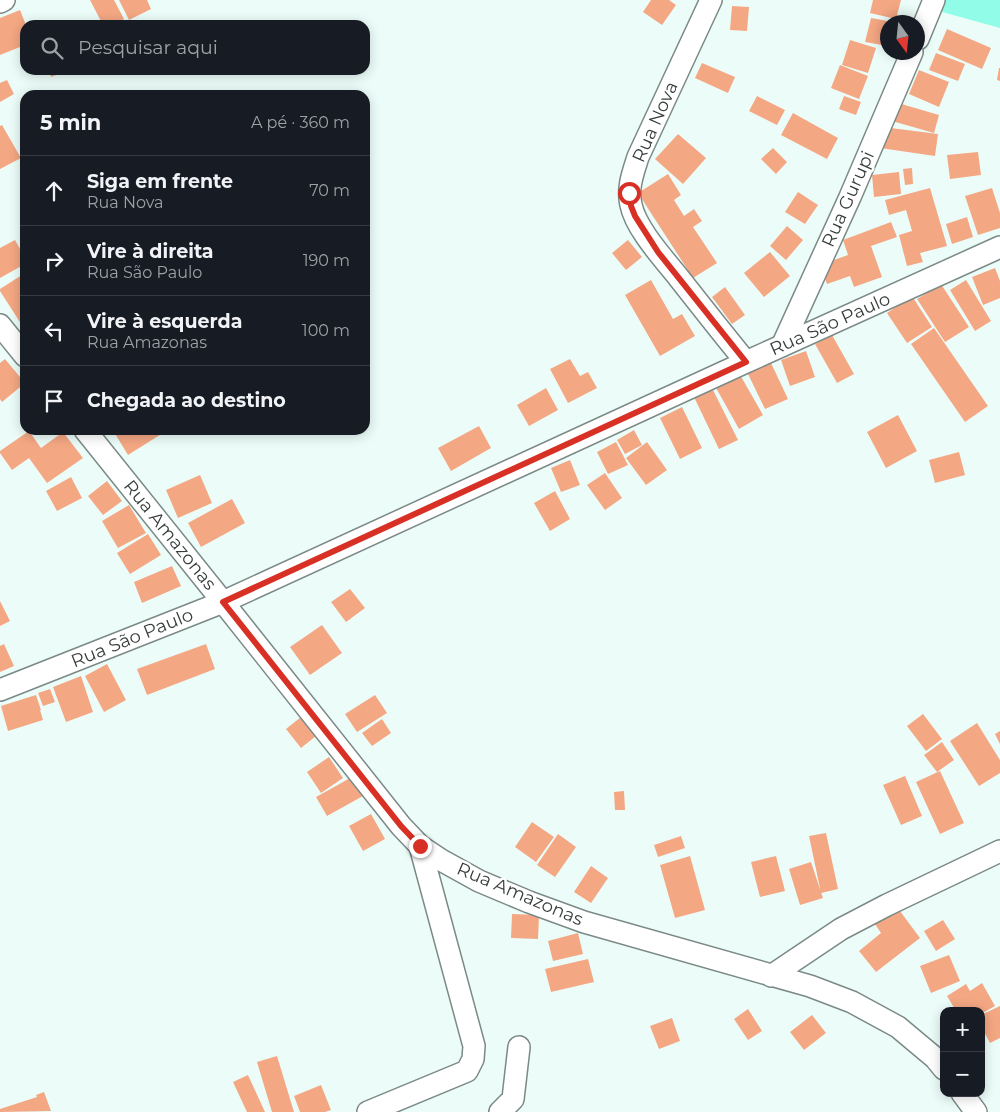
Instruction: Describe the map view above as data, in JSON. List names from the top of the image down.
{
  "streets": {
    "street": [
      "Rua Nova",
      "Rua Gurupi",
      "Rua São Paulo",
      "Rua Amazonas"
    ]
  },
  "crossings": [
    ["Rua Nova", "Rua São Paulo"],
    ["Rua Gurupi", "Rua São Paulo"],
    ["Rua São Paulo", "Rua Amazonas"]
  ],
  "north": "bottom",
  "page": {
    "search": "Pesquisar aqui",
    "heading": ["5 min", "A pé · 360 m"],
    "list": [
      ["Siga em frente", "Rua Nova", "70 m"],
      ["Vire à direita", "Rua São Paulo", "190 m"],
      ["Vire à esquerda", "Rua Amazonas", "100 m"],
      "Chegada ao destino"
    ],
    "map_buttons": ["+", "−"]
  }
}
